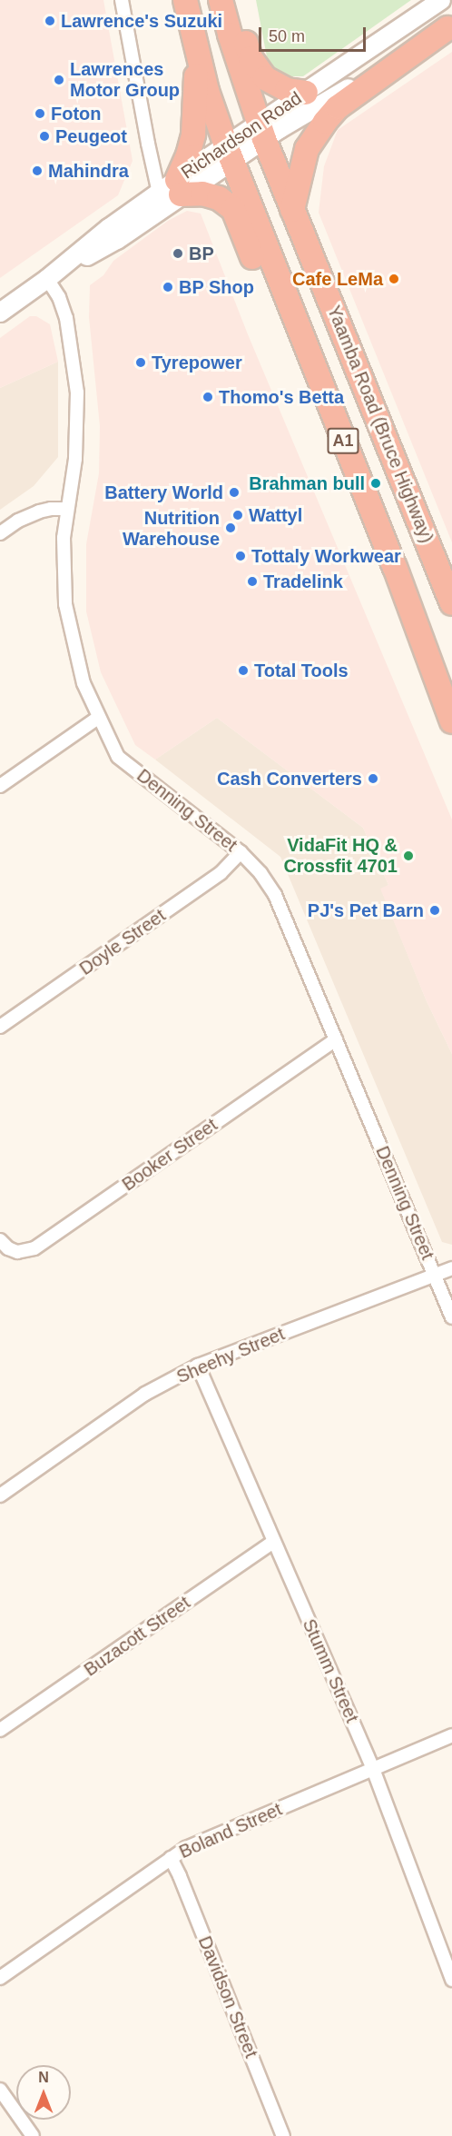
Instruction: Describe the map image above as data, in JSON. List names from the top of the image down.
{
  "streets": {
    "highway": ["Yaamba Road (Bruce Highway)", "A1"],
    "main road": ["Richardson Road"],
    "street": [
      "Denning Street",
      "Doyle Street",
      "Booker Street",
      "Sheehy Street",
      "Buzacott Street",
      "Stumm Street",
      "Boland Street",
      "Davidson Street"
    ]
  },
  "crossings": [
    ["Richardson Road", "Yaamba Road (Bruce Highway)"],
    ["Richardson Road", "A1"],
    ["Richardson Road", "Denning Street"],
    ["Denning Street", "Doyle Street"],
    ["Denning Street", "Booker Street"],
    ["Denning Street", "Sheehy Street"],
    ["Sheehy Street", "Stumm Street"],
    ["Buzacott Street", "Stumm Street"],
    ["Stumm Street", "Boland Street"],
    ["Boland Street", "Davidson Street"]
  ],
  "places": [
    "Lawrence's Suzuki",
    "Lawrences Motor Group",
    "Foton",
    "Peugeot",
    "Mahindra",
    "BP",
    "Cafe LeMa",
    "BP Shop",
    "Tyrepower",
    "Thomo's Betta",
    "Brahman bull",
    "Battery World",
    "Wattyl",
    "Nutrition Warehouse",
    "Tottaly Workwear",
    "Tradelink",
    "Total Tools",
    "Cash Converters",
    "VidaFit HQ & Crossfit 4701",
    "PJ's Pet Barn"
  ],
  "scale_bar": "50 m",
  "north": "top"
}
